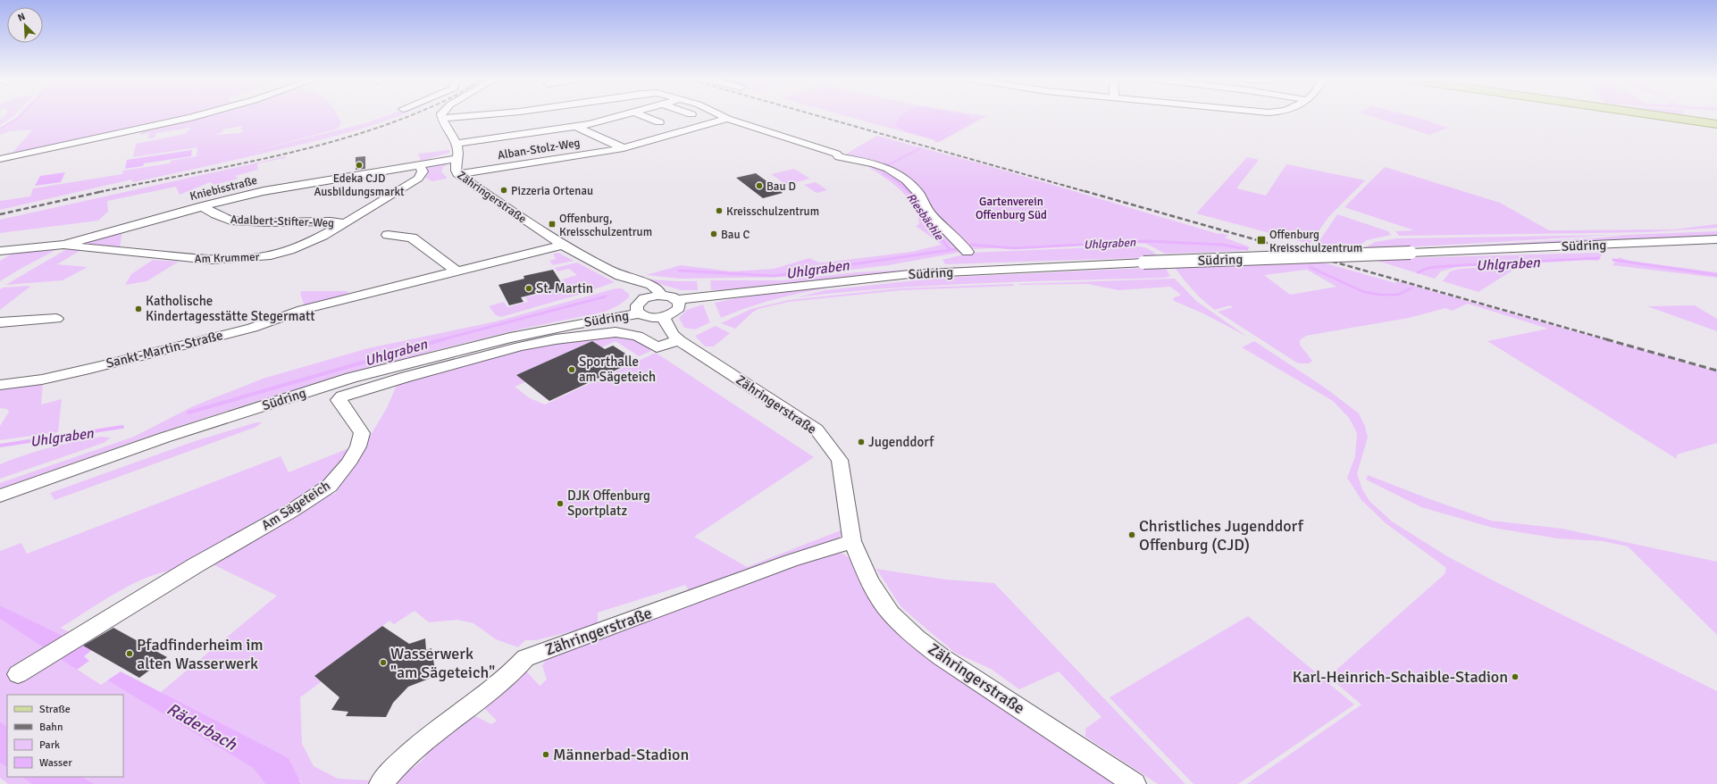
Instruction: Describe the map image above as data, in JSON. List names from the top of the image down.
{
  "streets": {
    "street": [
      "Alban-Stolz-Weg",
      "Kniebisstraße",
      "Zähringerstraße",
      "Adalbert-Stifter-Weg",
      "Südring",
      "Am Krummer",
      "Sankt-Martin-Straße",
      "Am Sägeteich"
    ]
  },
  "crossings": [
    ["Alban-Stolz-Weg", "Zähringerstraße"],
    ["Kniebisstraße", "Zähringerstraße"],
    ["Kniebisstraße", "Adalbert-Stifter-Weg"],
    ["Kniebisstraße", "Am Krummer"],
    ["Zähringerstraße", "Südring"],
    ["Zähringerstraße", "Sankt-Martin-Straße"],
    ["Zähringerstraße", "Am Sägeteich"],
    ["Adalbert-Stifter-Weg", "Am Krummer"]
  ],
  "water": ["Riesbächle", "Uhlgraben", "Räderbach"],
  "parks": ["Gartenverein Offenburg Süd"],
  "places": {
    "other": [
      "Edeka CJD Ausbildungsmarkt",
      "Bau D",
      "Pizzeria Ortenau",
      "Kreisschulzentrum",
      "Bau C",
      "St. Martin",
      "Katholische Kindertagesstätte Stegermatt",
      "Sporthalle am Sägeteich",
      "Jugenddorf",
      "DJK Offenburg Sportplatz",
      "Christliches Jugenddorf Offenburg (CJD)",
      "Pfadfinderheim im alten Wasserwerk",
      "Wasserwerk \"am Sägeteich\"",
      "Karl-Heinrich-Schaible-Stadion",
      "Männerbad-Stadion"
    ],
    "transit": ["Offenburg, Kreisschulzentrum", "Offenburg Kreisschulzentrum"]
  },
  "legend": [
    "Straße",
    "Bahn",
    "Park",
    "Wasser"
  ],
  "north": "top left"
}
